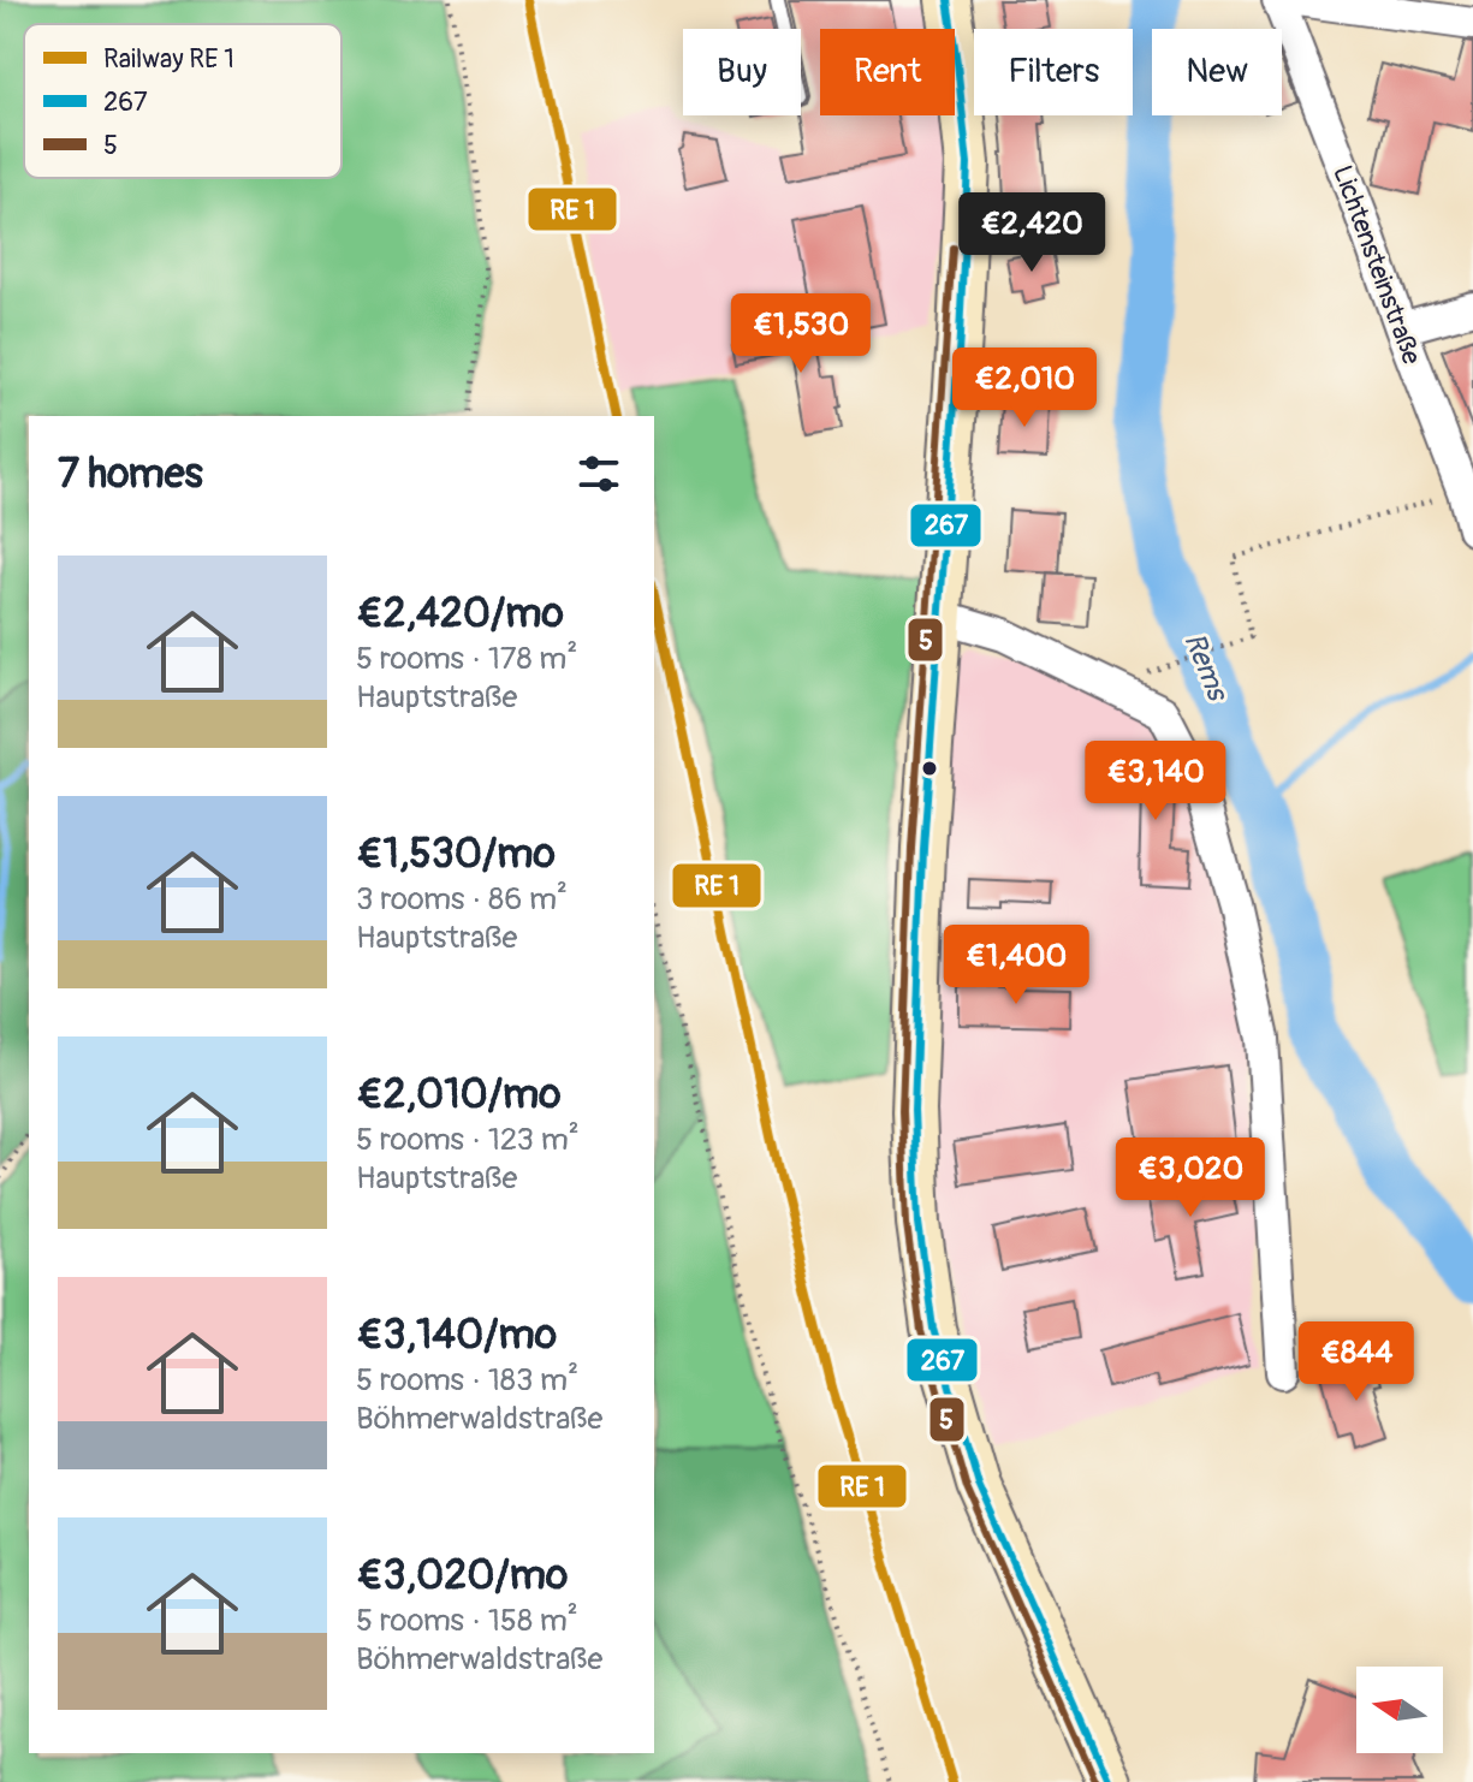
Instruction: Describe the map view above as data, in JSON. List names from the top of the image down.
{
  "streets": {
    "street": ["Lichtensteinstraße"]
  },
  "water": ["Rems"],
  "lines": ["transit line 267", "transit line 5"],
  "legend": ["Railway RE 1", "267", "5"],
  "north": "left",
  "page": {
    "chip": [
      "Buy",
      "Rent",
      "Filters",
      "New"
    ],
    "price": [
      "€2,420",
      "€1,530",
      "€2,010",
      "€3,140",
      "€1,400",
      "€3,020",
      "€844"
    ],
    "heading": "7 homes",
    "list": [
      {
        "name": "€2,420/mo",
        "note": "5 rooms · 178 m² · Hauptstraße"
      },
      {
        "name": "€1,530/mo",
        "note": "3 rooms · 86 m² · Hauptstraße"
      },
      {
        "name": "€2,010/mo",
        "note": "5 rooms · 123 m² · Hauptstraße"
      },
      {
        "name": "€3,140/mo",
        "note": "5 rooms · 183 m² · Böhmerwaldstraße"
      },
      {
        "name": "€3,020/mo",
        "note": "5 rooms · 158 m² · Böhmerwaldstraße"
      }
    ]
  }
}
